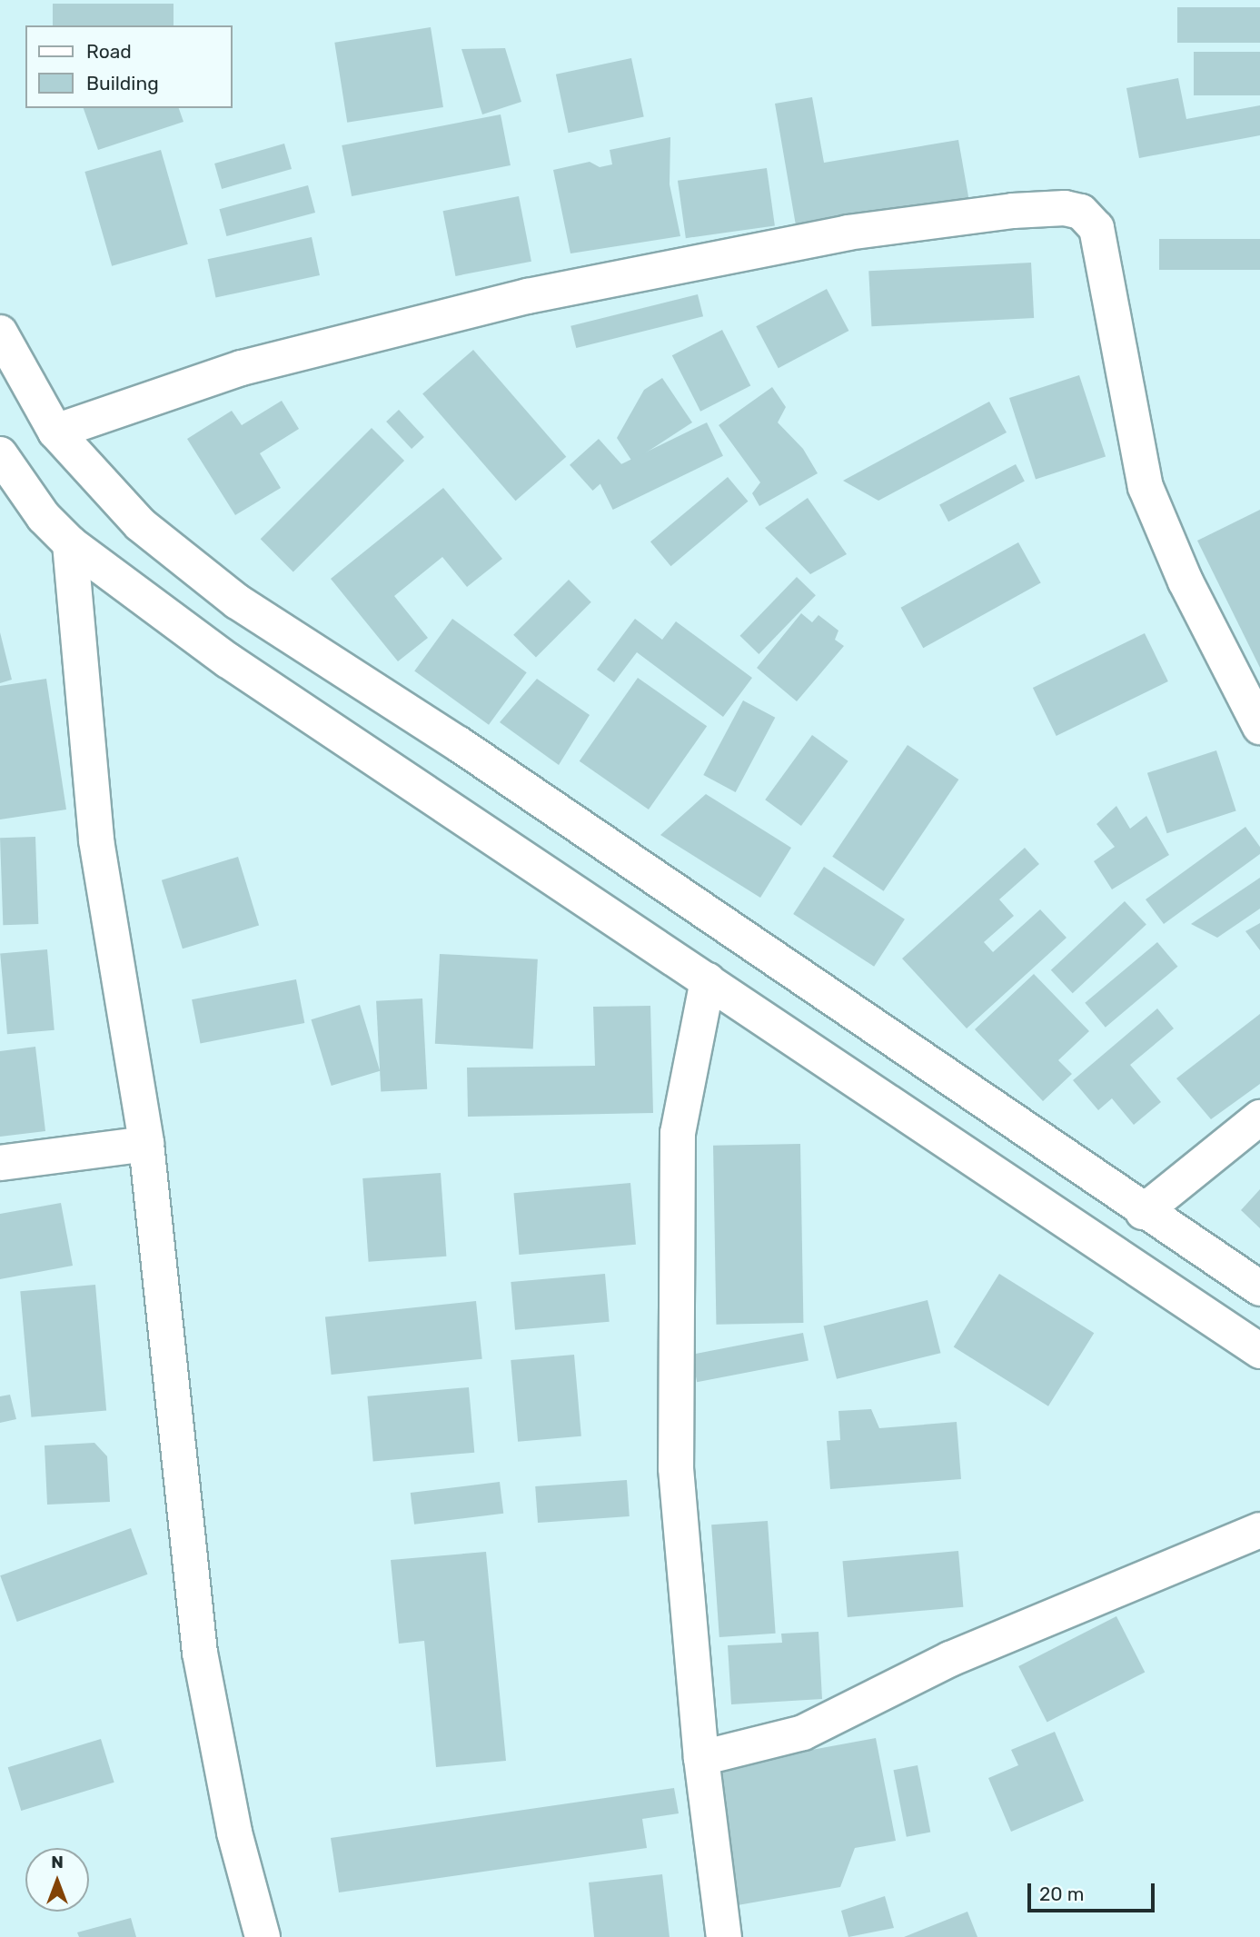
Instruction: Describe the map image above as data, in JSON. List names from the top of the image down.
{
  "legend": ["Road", "Building"],
  "scale_bar": "20 m",
  "north": "top"
}
